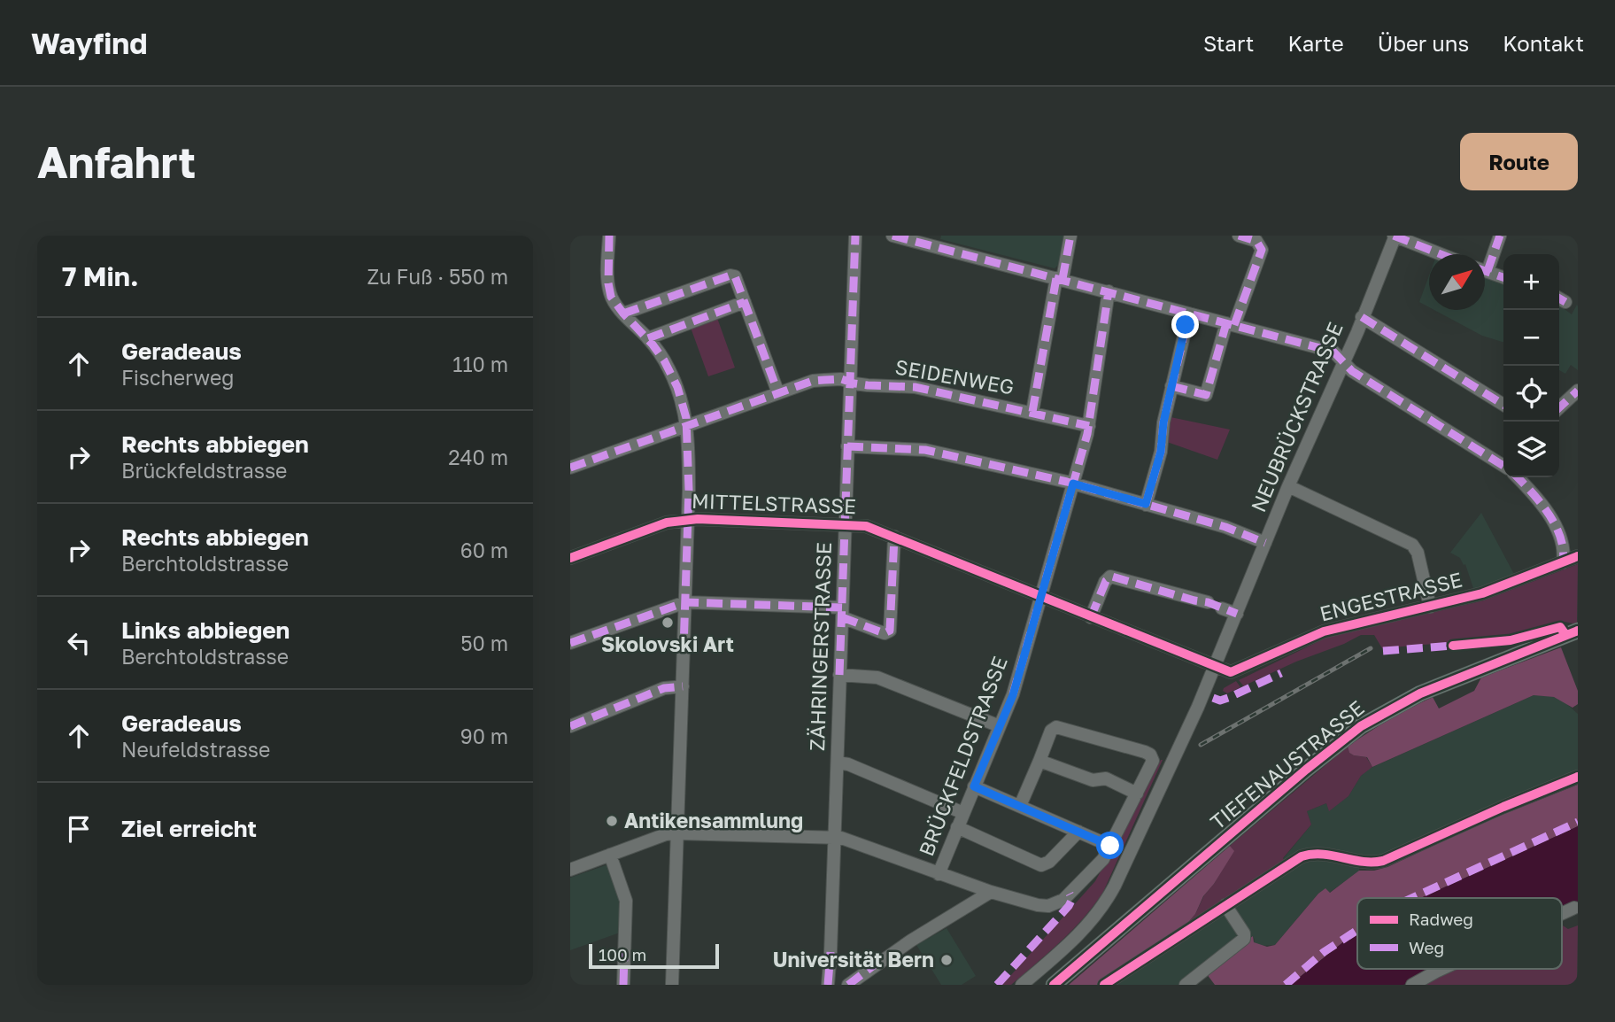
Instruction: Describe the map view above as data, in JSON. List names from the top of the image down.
{
  "streets": {
    "main road": ["TIEFENAUSTRASSE"],
    "street": [
      "SEIDENWEG",
      "NEUBRÜCKSTRASSE",
      "MITTELSTRASSE",
      "ENGESTRASSE",
      "ZÄHRINGERSTRASSE",
      "BRÜCKFELDSTRASSE"
    ]
  },
  "crossings": [
    ["SEIDENWEG", "ZÄHRINGERSTRASSE"],
    ["SEIDENWEG", "BRÜCKFELDSTRASSE"],
    ["NEUBRÜCKSTRASSE", "MITTELSTRASSE"],
    ["NEUBRÜCKSTRASSE", "ENGESTRASSE"],
    ["MITTELSTRASSE", "ENGESTRASSE"],
    ["MITTELSTRASSE", "ZÄHRINGERSTRASSE"],
    ["MITTELSTRASSE", "BRÜCKFELDSTRASSE"]
  ],
  "places": ["Skolovski Art", "Antikensammlung", "Universität Bern"],
  "legend": ["Radweg", "Weg"],
  "scale_bar": "100 m",
  "north": "top right",
  "page": {
    "header": "Wayfind",
    "nav": [
      "Start",
      "Karte",
      "Über uns",
      "Kontakt"
    ],
    "buttons": "Route",
    "title": "Anfahrt",
    "heading": ["7 Min.", "Zu Fuß · 550 m"],
    "map_buttons": ["+", "−"],
    "list": [
      ["Geradeaus", "Fischerweg", "110 m"],
      ["Rechts abbiegen", "Brückfeldstrasse", "240 m"],
      ["Rechts abbiegen", "Berchtoldstrasse", "60 m"],
      ["Links abbiegen", "Berchtoldstrasse", "50 m"],
      ["Geradeaus", "Neufeldstrasse", "90 m"],
      "Ziel erreicht"
    ],
    "scale": "100 m"
  }
}
